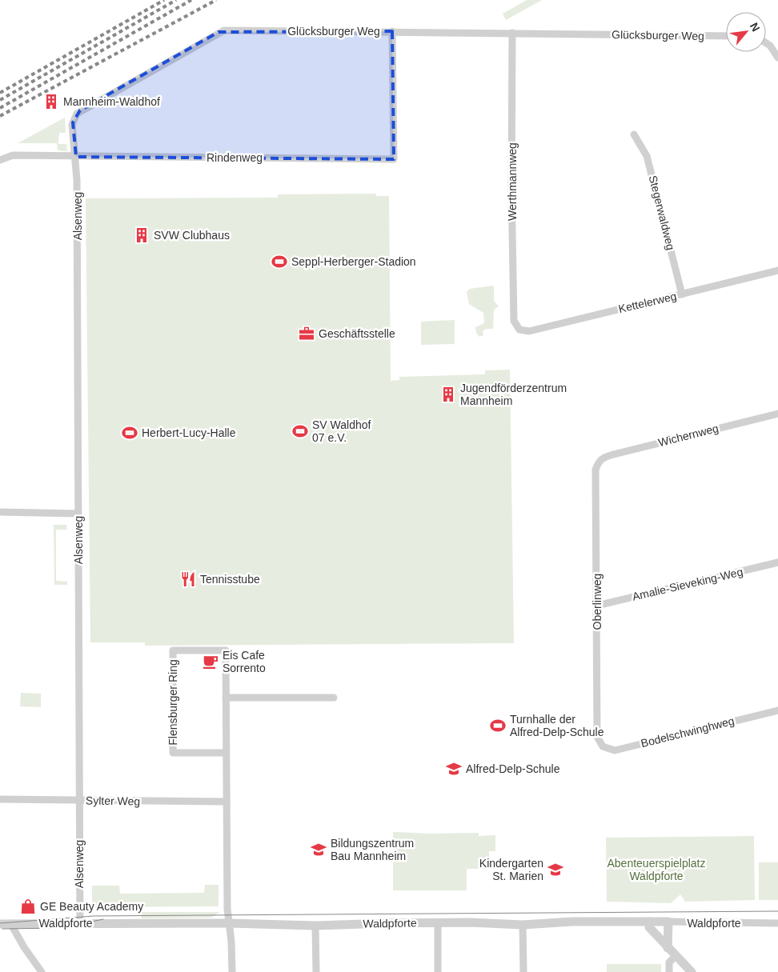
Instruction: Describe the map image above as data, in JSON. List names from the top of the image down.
{
  "streets": {
    "street": [
      "Glücksburger Weg",
      "Rindenweg",
      "Werthmannweg",
      "Stegerwaldweg",
      "Alsenweg",
      "Kettelerweg",
      "Wichernweg",
      "Amalie-Sieveking-Weg",
      "Oberlinweg",
      "Flensburger Ring",
      "Bodelschwinghweg",
      "Sylter Weg",
      "Waldpforte"
    ]
  },
  "crossings": [
    ["Glücksburger Weg", "Rindenweg"],
    ["Glücksburger Weg", "Werthmannweg"],
    ["Glücksburger Weg", "Alsenweg"],
    ["Rindenweg", "Alsenweg"],
    ["Werthmannweg", "Kettelerweg"],
    ["Stegerwaldweg", "Kettelerweg"],
    ["Alsenweg", "Sylter Weg"],
    ["Alsenweg", "Waldpforte"],
    ["Wichernweg", "Oberlinweg"],
    ["Amalie-Sieveking-Weg", "Oberlinweg"],
    ["Oberlinweg", "Bodelschwinghweg"],
    ["Flensburger Ring", "Sylter Weg"],
    ["Flensburger Ring", "Waldpforte"]
  ],
  "parks": ["Abenteuerspielplatz Waldpforte"],
  "places": {
    "building": ["Mannheim-Waldhof", "SVW Clubhaus", "Jugendförderzentrum Mannheim"],
    "sports": [
      "Seppl-Herberger-Stadion",
      "SV Waldhof 07 e.V.",
      "Herbert-Lucy-Halle",
      "Turnhalle der Alfred-Delp-Schule"
    ],
    "office": ["Geschäftsstelle"],
    "restaurant": ["Tennisstube"],
    "cafe": ["Eis Cafe Sorrento"],
    "school or university": ["Alfred-Delp-Schule", "Bildungszentrum Bau Mannheim", "Kindergarten St. Marien"],
    "shop": ["GE Beauty Academy"]
  },
  "north": "top right"
}
